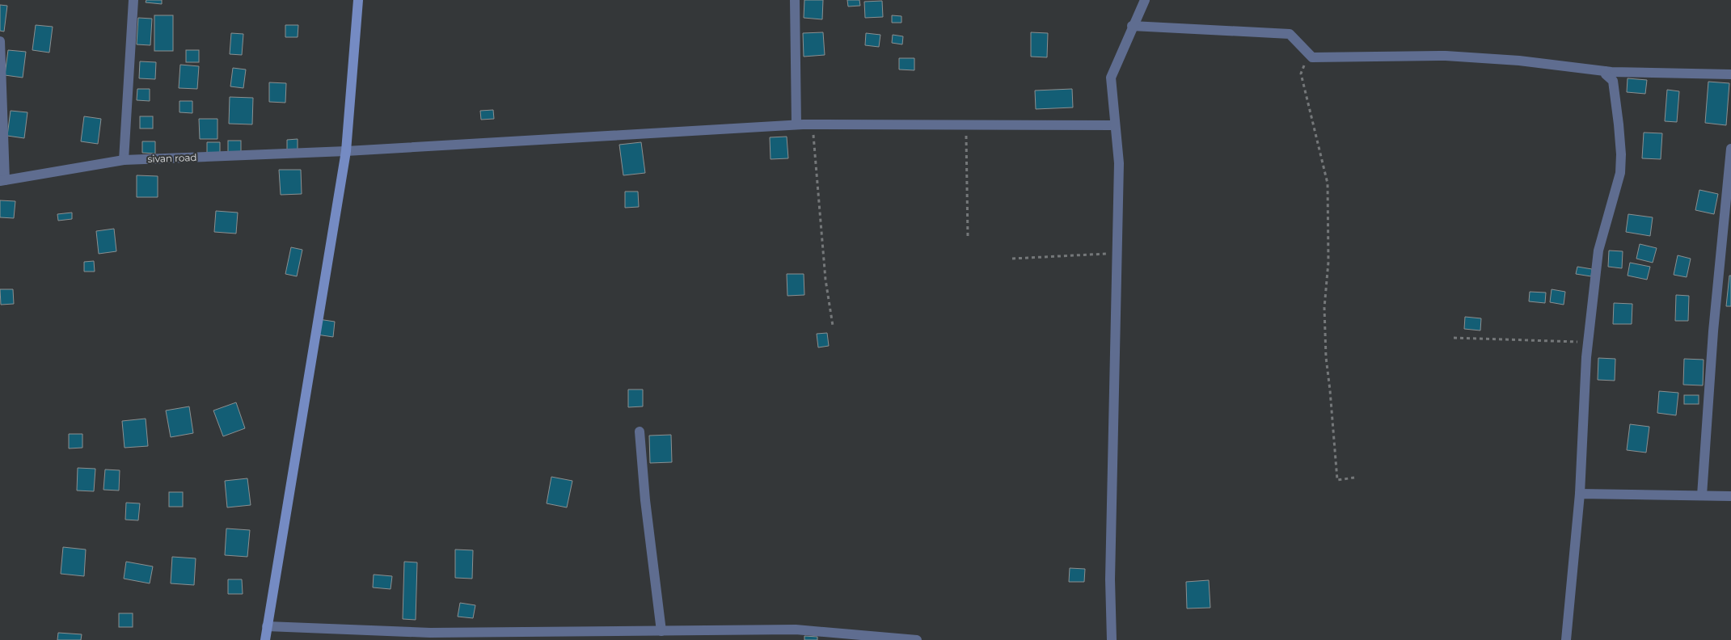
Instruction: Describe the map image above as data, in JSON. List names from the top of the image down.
{
  "streets": {
    "street": ["sivan road"]
  }
}
